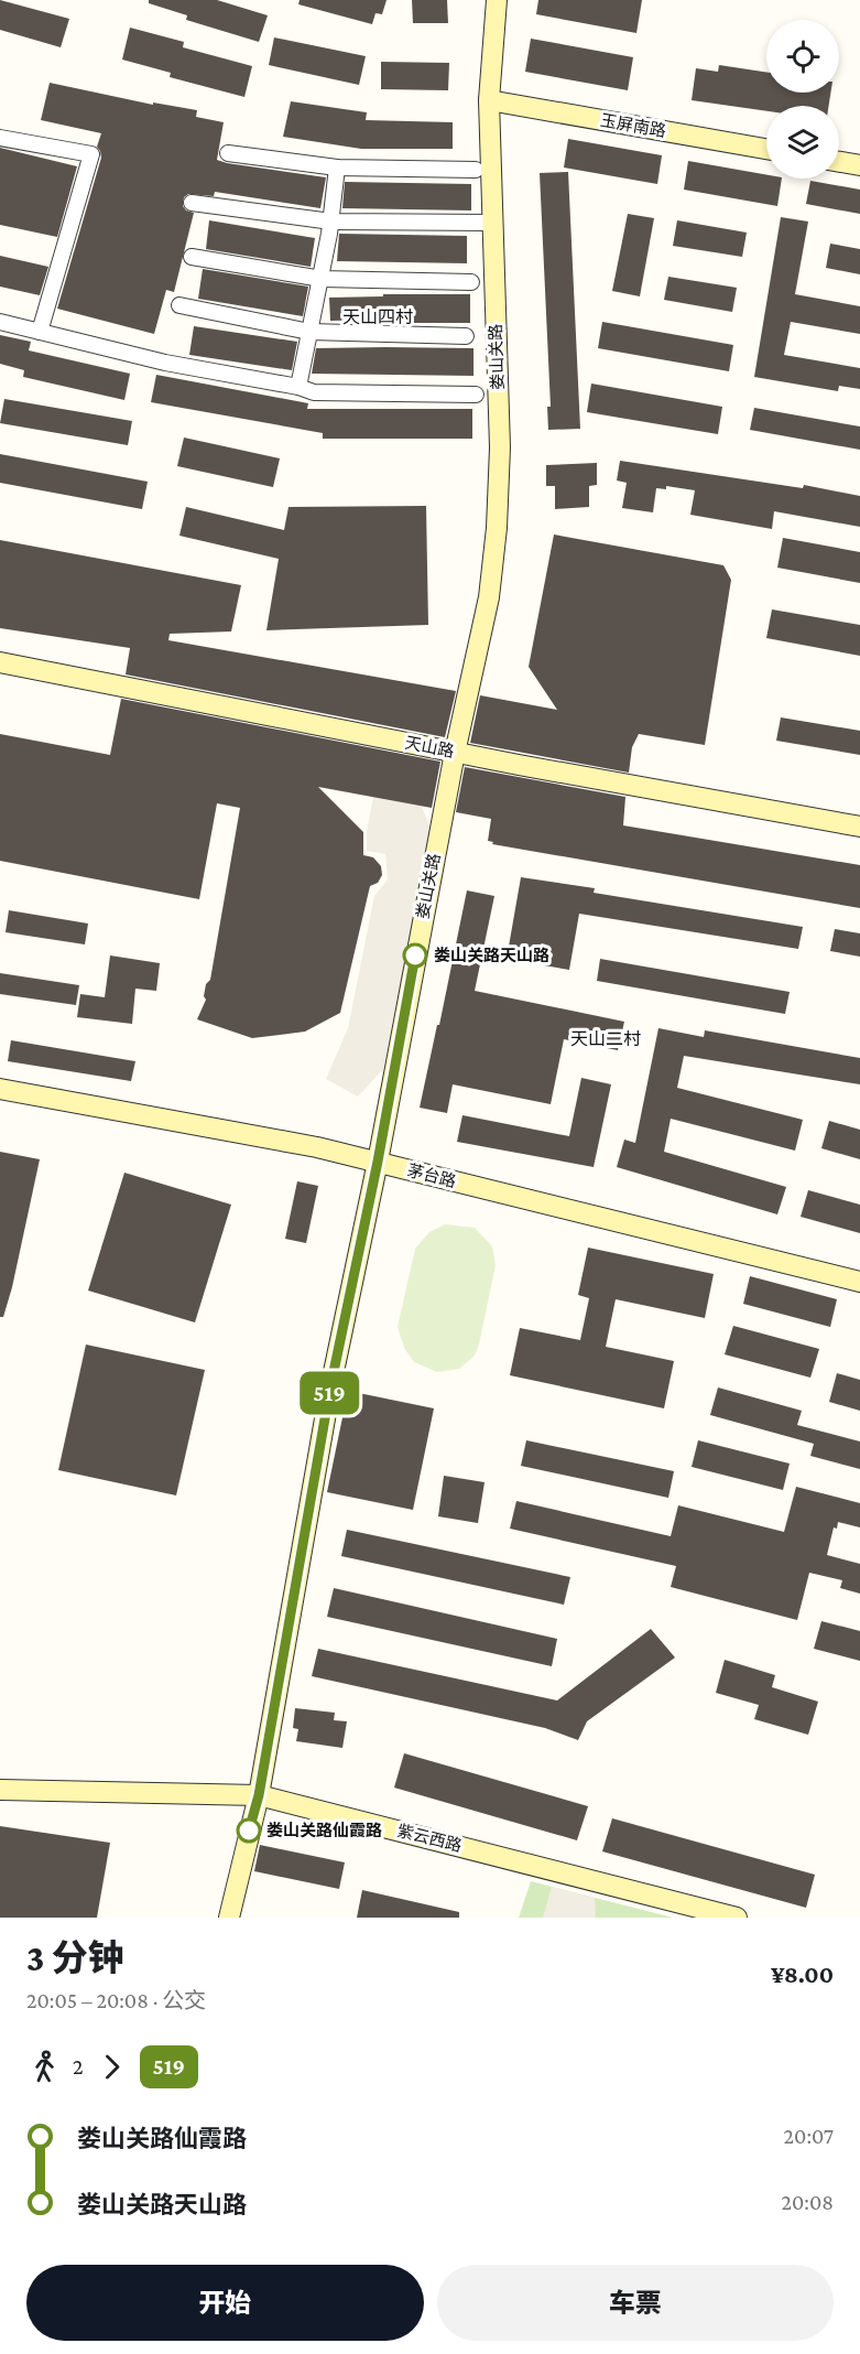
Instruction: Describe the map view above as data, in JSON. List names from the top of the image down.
{
  "streets": {
    "street": [
      "玉屏南路",
      "娄山关路",
      "天山路",
      "茅台路",
      "紫云西路"
    ]
  },
  "crossings": [
    ["玉屏南路", "娄山关路"],
    ["娄山关路", "天山路"],
    ["娄山关路", "茅台路"],
    ["娄山关路", "紫云西路"]
  ],
  "districts": ["天山四村", "天山二村"],
  "places": ["娄山关路天山路", "娄山关路仙霞路"],
  "lines": ["bus line 519"],
  "page": {
    "on_map": "519",
    "heading": ["3 分钟", "20:05 – 20:08 · 公交", "¥8.00"],
    "legs": ["2", "519"],
    "list": [
      {
        "name": "娄山关路仙霞路",
        "value": "20:07"
      },
      {
        "name": "娄山关路天山路",
        "value": "20:08"
      }
    ],
    "buttons": ["开始", "车票"]
  }
}
